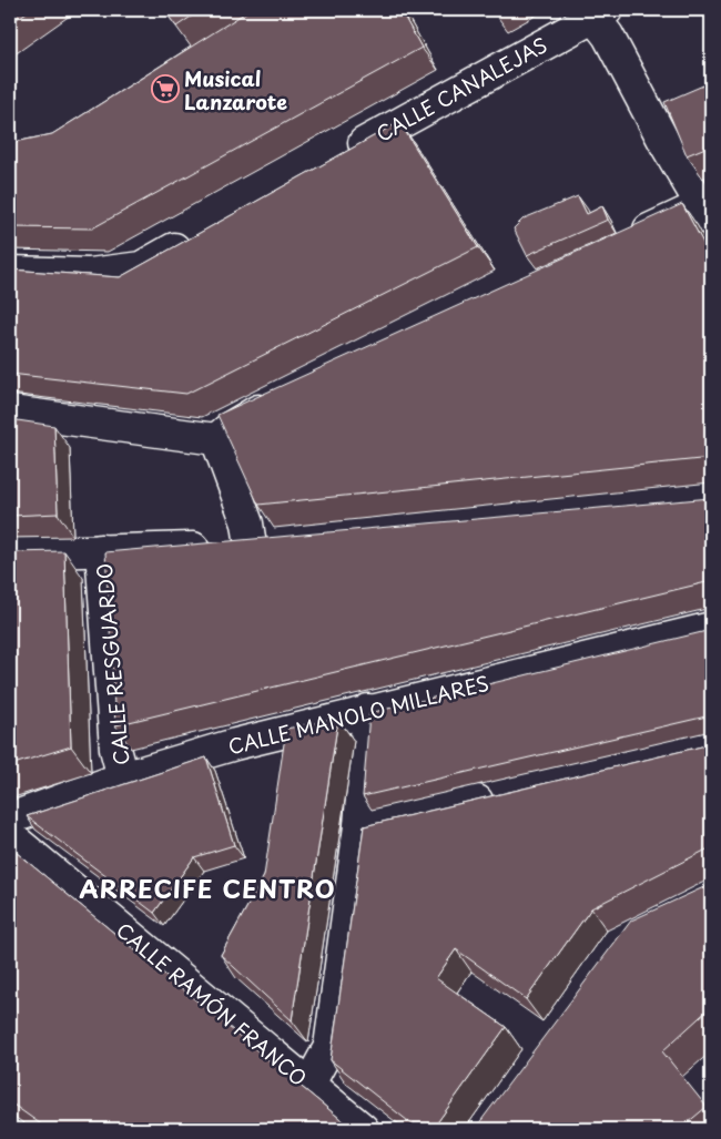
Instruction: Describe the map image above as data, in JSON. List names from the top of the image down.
{
  "streets": {
    "street": [
      "CALLE CANALEJAS",
      "CALLE RESGUARDO",
      "CALLE MANOLO MILLARES",
      "CALLE RAMÓN FRANCO"
    ]
  },
  "crossings": [
    ["CALLE RESGUARDO", "CALLE MANOLO MILLARES"]
  ],
  "districts": ["ARRECIFE CENTRO"],
  "places": {
    "supermarket": ["Musical Lanzarote"]
  }
}
